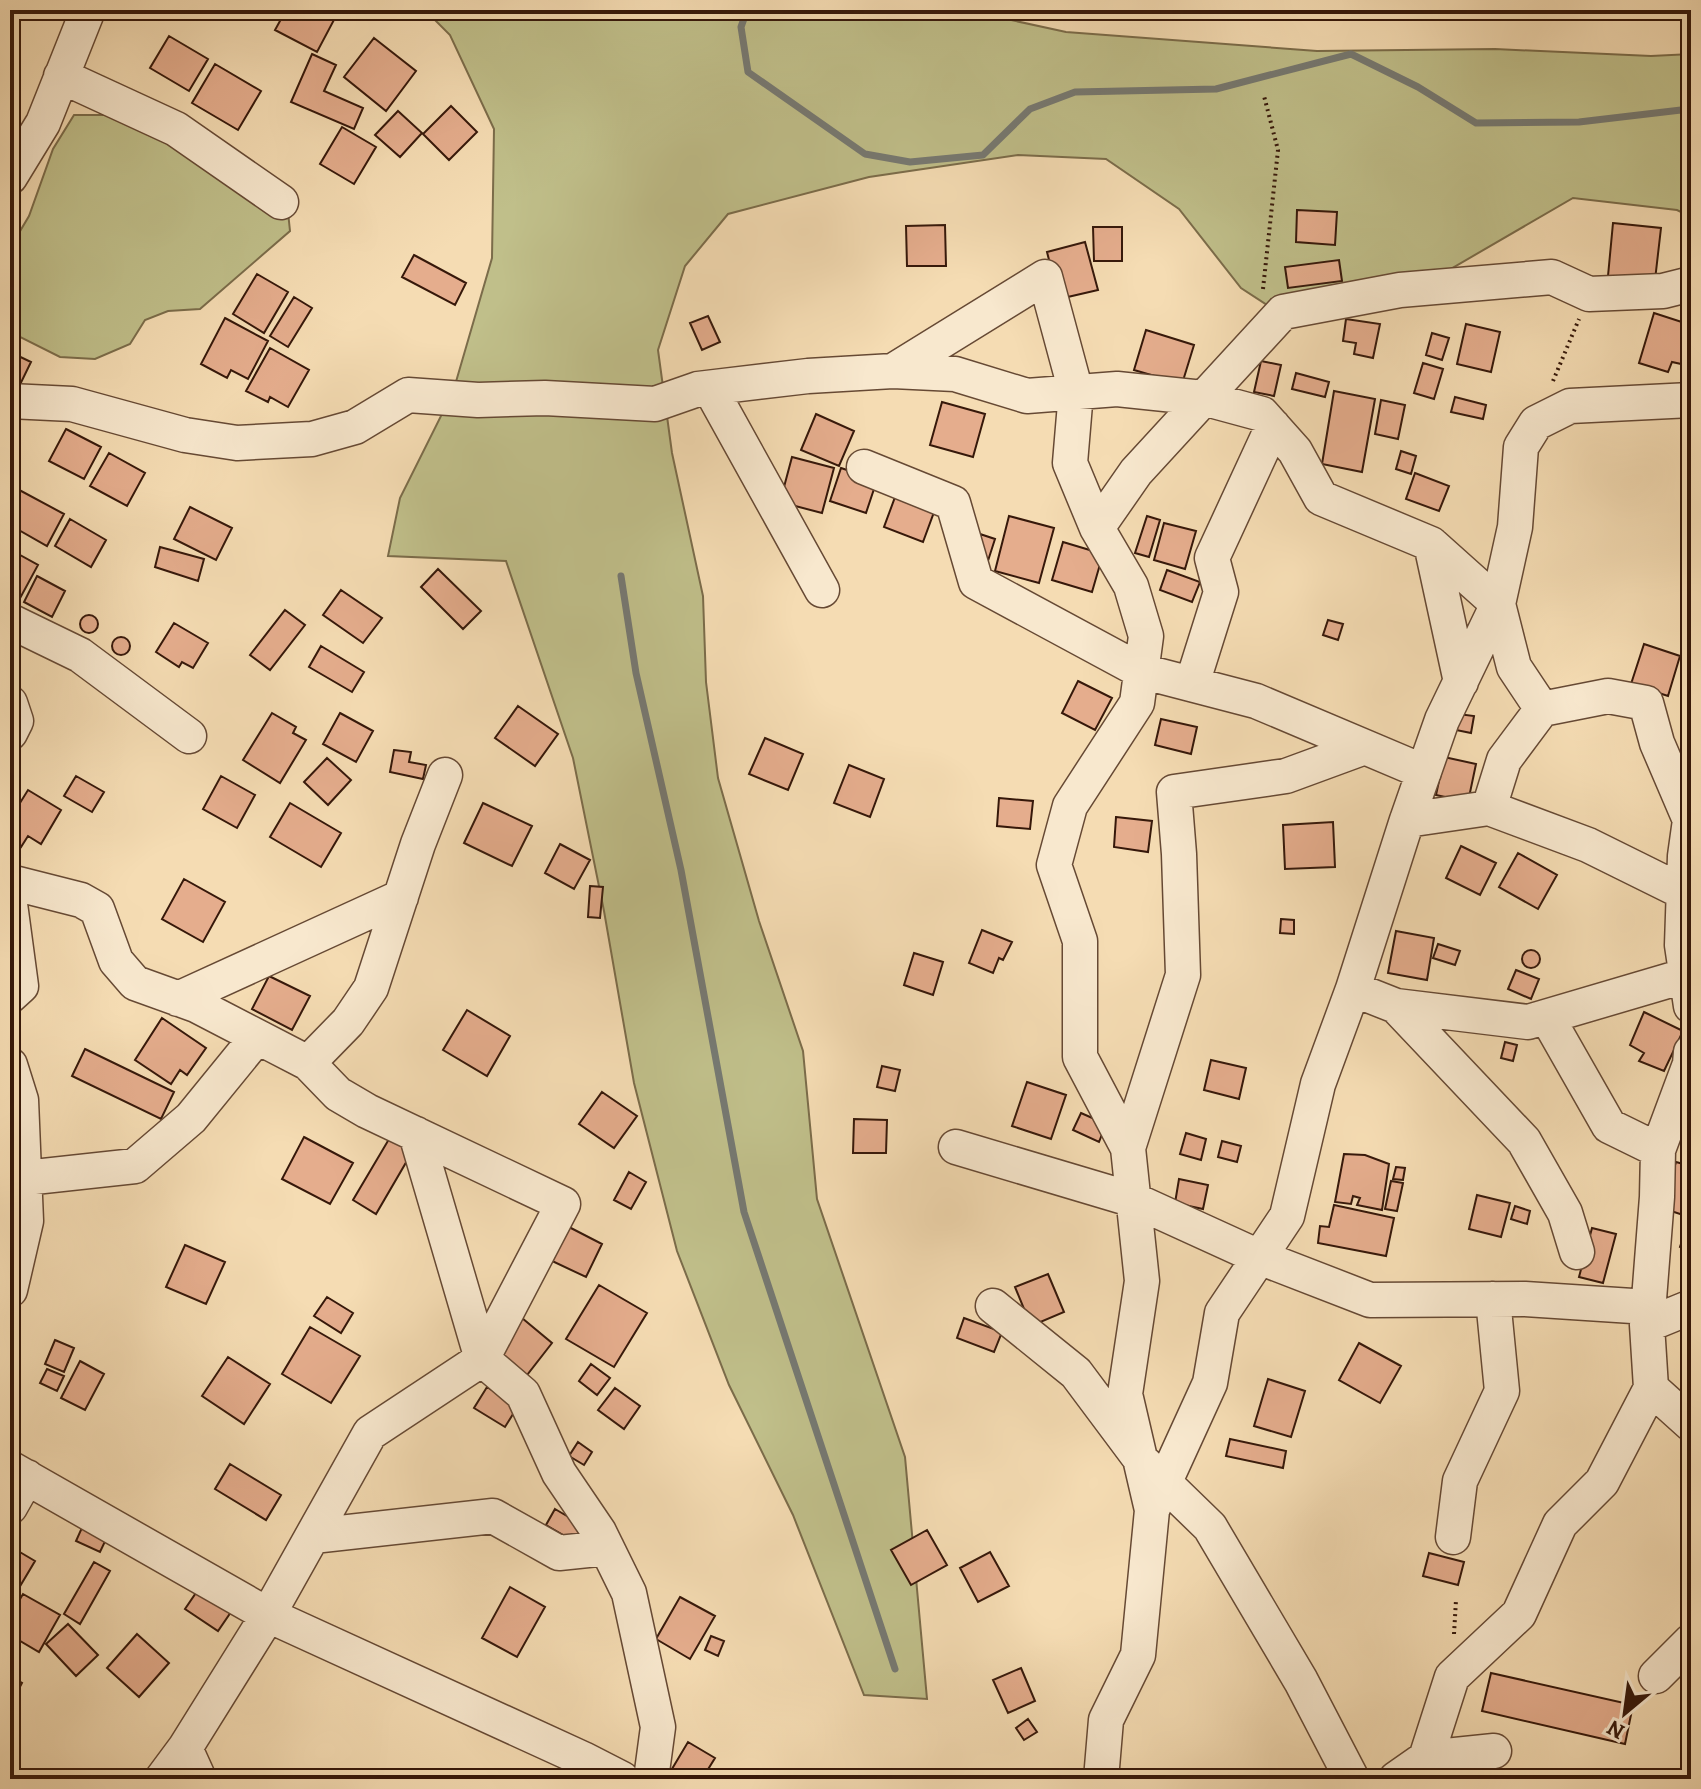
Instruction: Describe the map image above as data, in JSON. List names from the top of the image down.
{
  "north": "bottom left"
}
